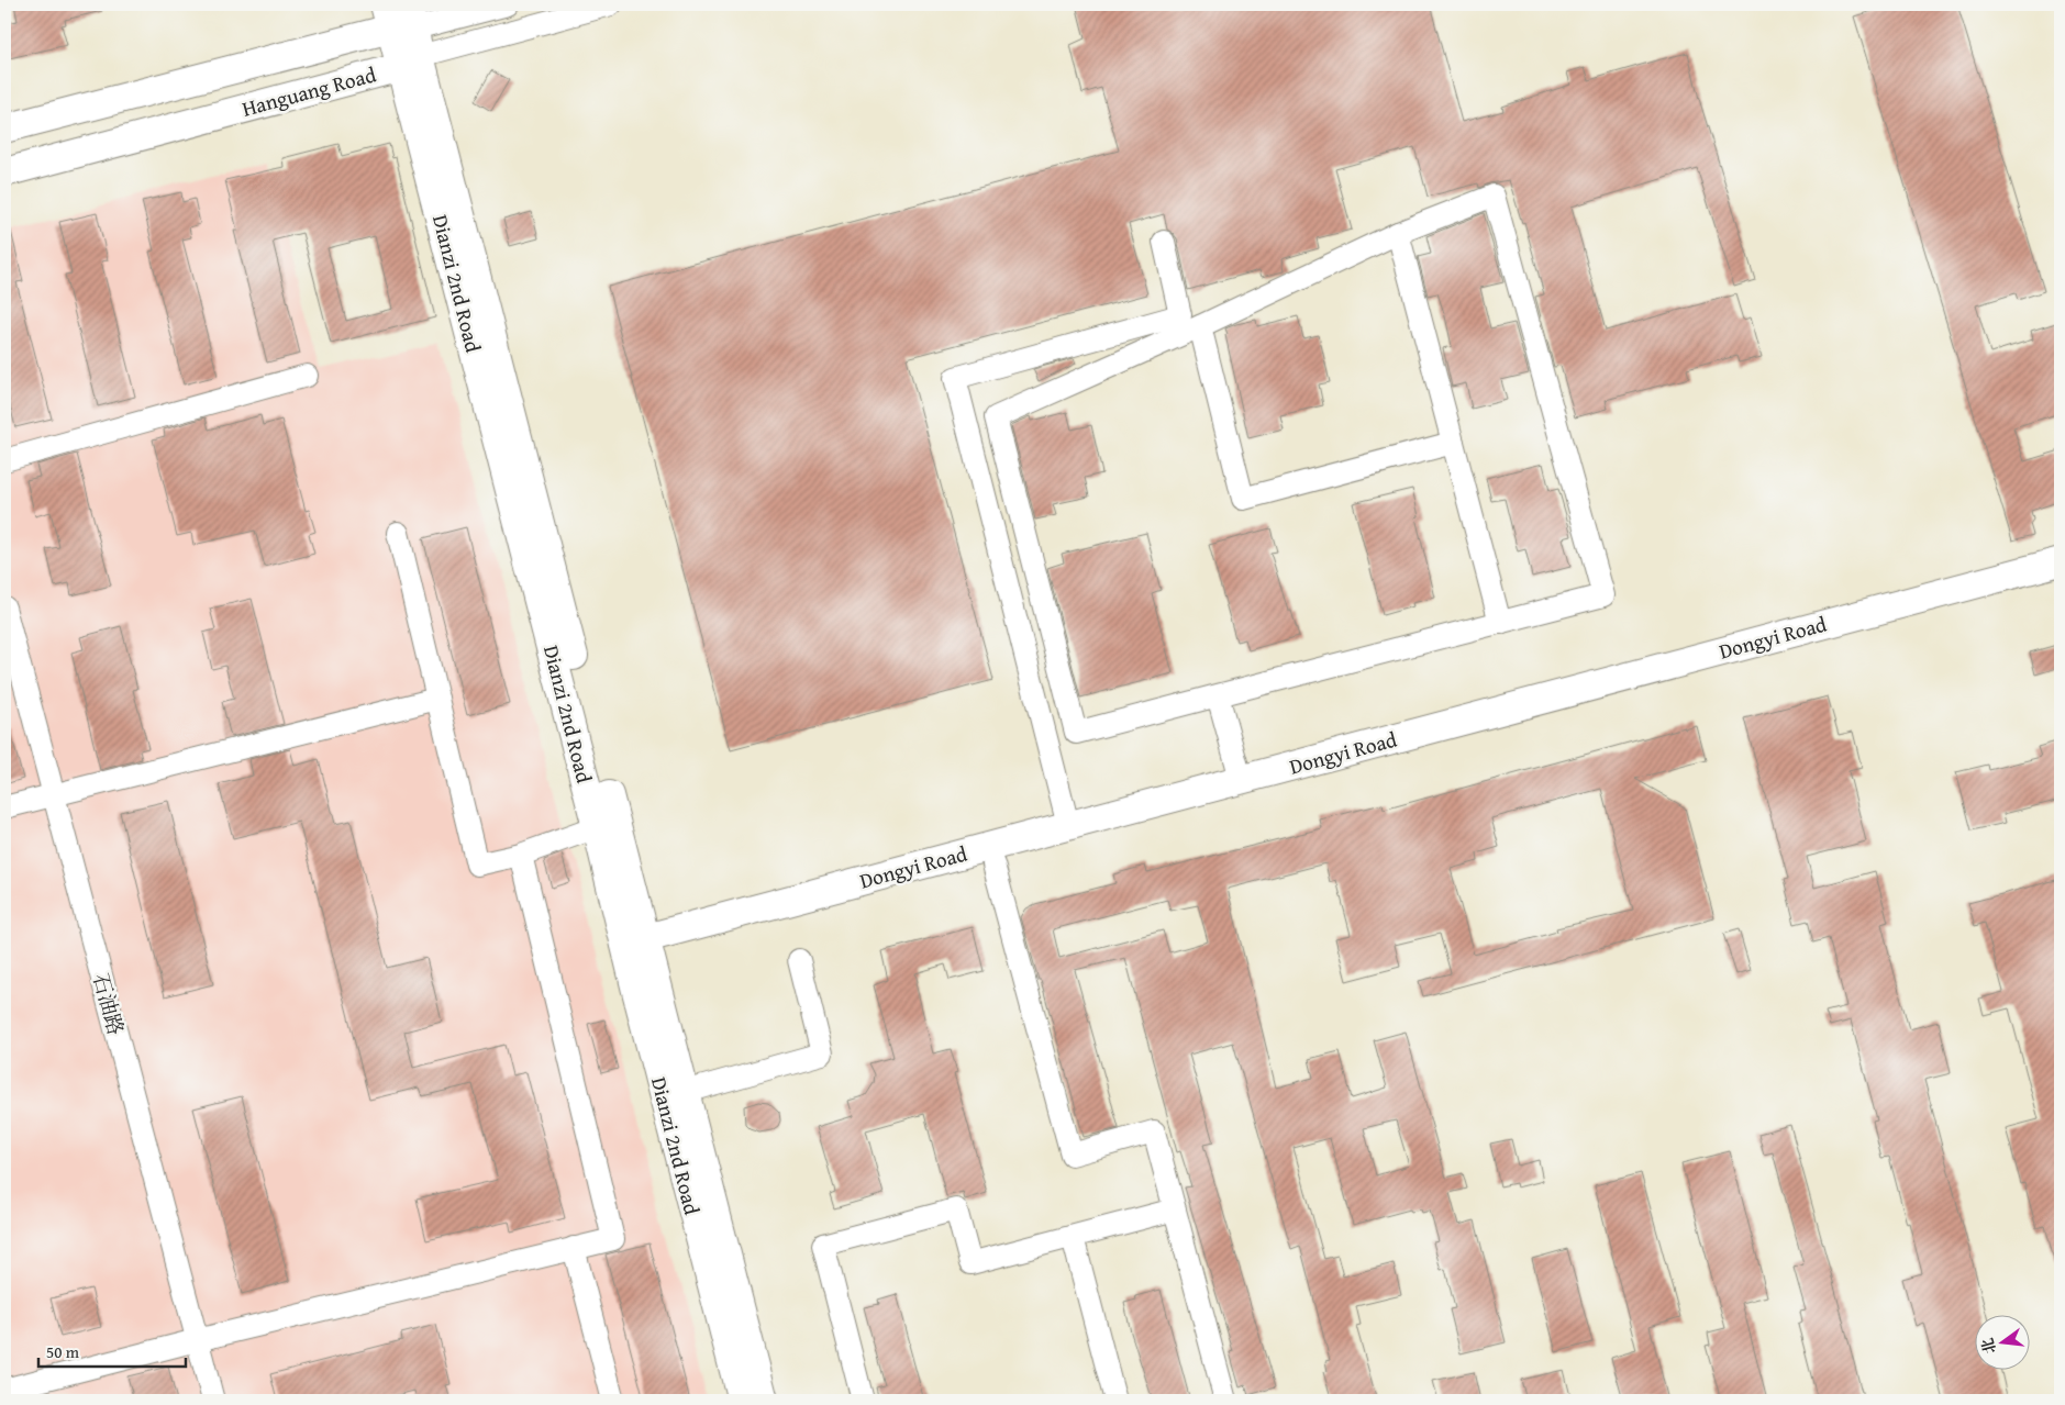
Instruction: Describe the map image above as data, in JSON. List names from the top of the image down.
{
  "streets": {
    "main road": ["Hanguang Road", "Dianzi 2nd Road", "Dongyi Road"],
    "street": ["石油路"]
  },
  "crossings": [
    ["Hanguang Road", "Dianzi 2nd Road"],
    ["Dianzi 2nd Road", "Dongyi Road"]
  ],
  "scale_bar": "50 m",
  "north": "left"
}
